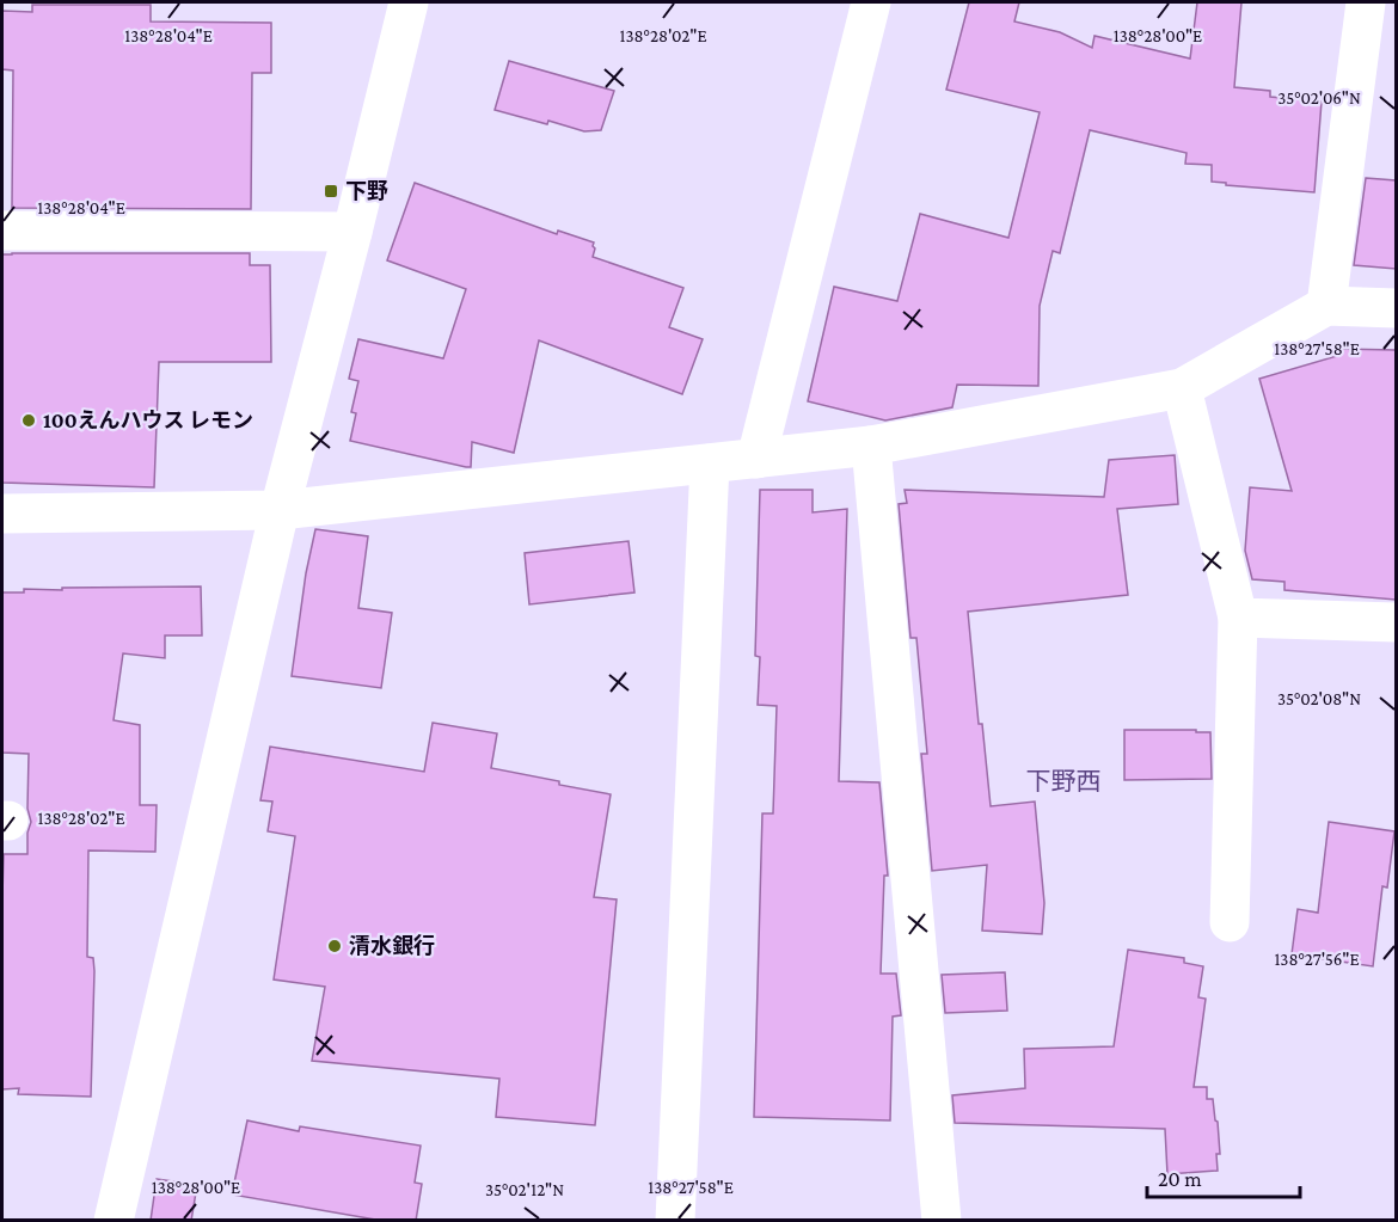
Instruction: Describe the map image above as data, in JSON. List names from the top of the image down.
{
  "districts": ["下野西"],
  "places": {
    "transit": ["下野"],
    "other": ["100えんハウス レモン", "清水銀行"]
  },
  "scale_bar": "20 m",
  "coordinates": [
    "138°28'04\"E",
    "138°28'02\"E",
    "138°28'00\"E",
    "35°02'06\"N",
    "138°27'58\"E",
    "35°02'08\"N",
    "138°27'56\"E",
    "35°02'12\"N"
  ]
}
